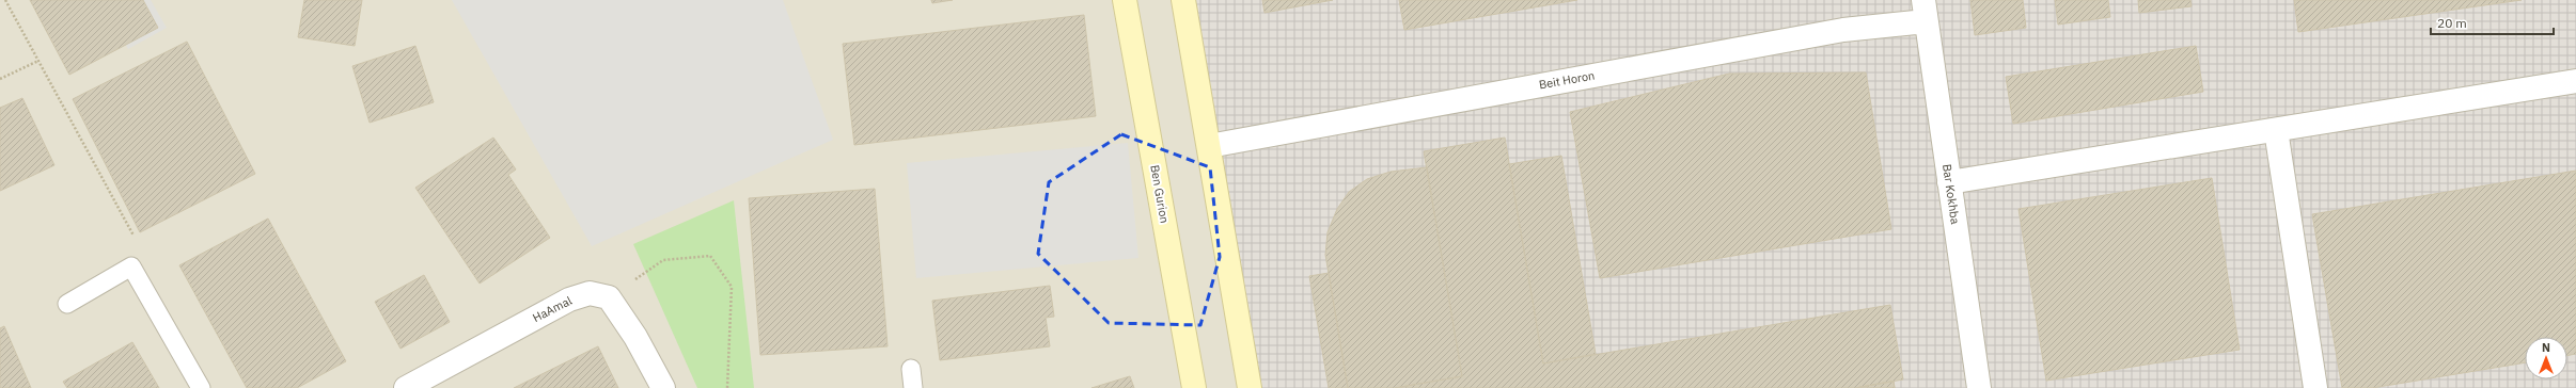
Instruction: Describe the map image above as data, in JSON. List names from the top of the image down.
{
  "streets": {
    "main road": ["Ben Gurion"],
    "street": ["Beit Horon", "Bar Kokhba", "HaAmal"]
  },
  "crossings": [
    ["Beit Horon", "Bar Kokhba"]
  ],
  "scale_bar": "20 m",
  "north": "top"
}
